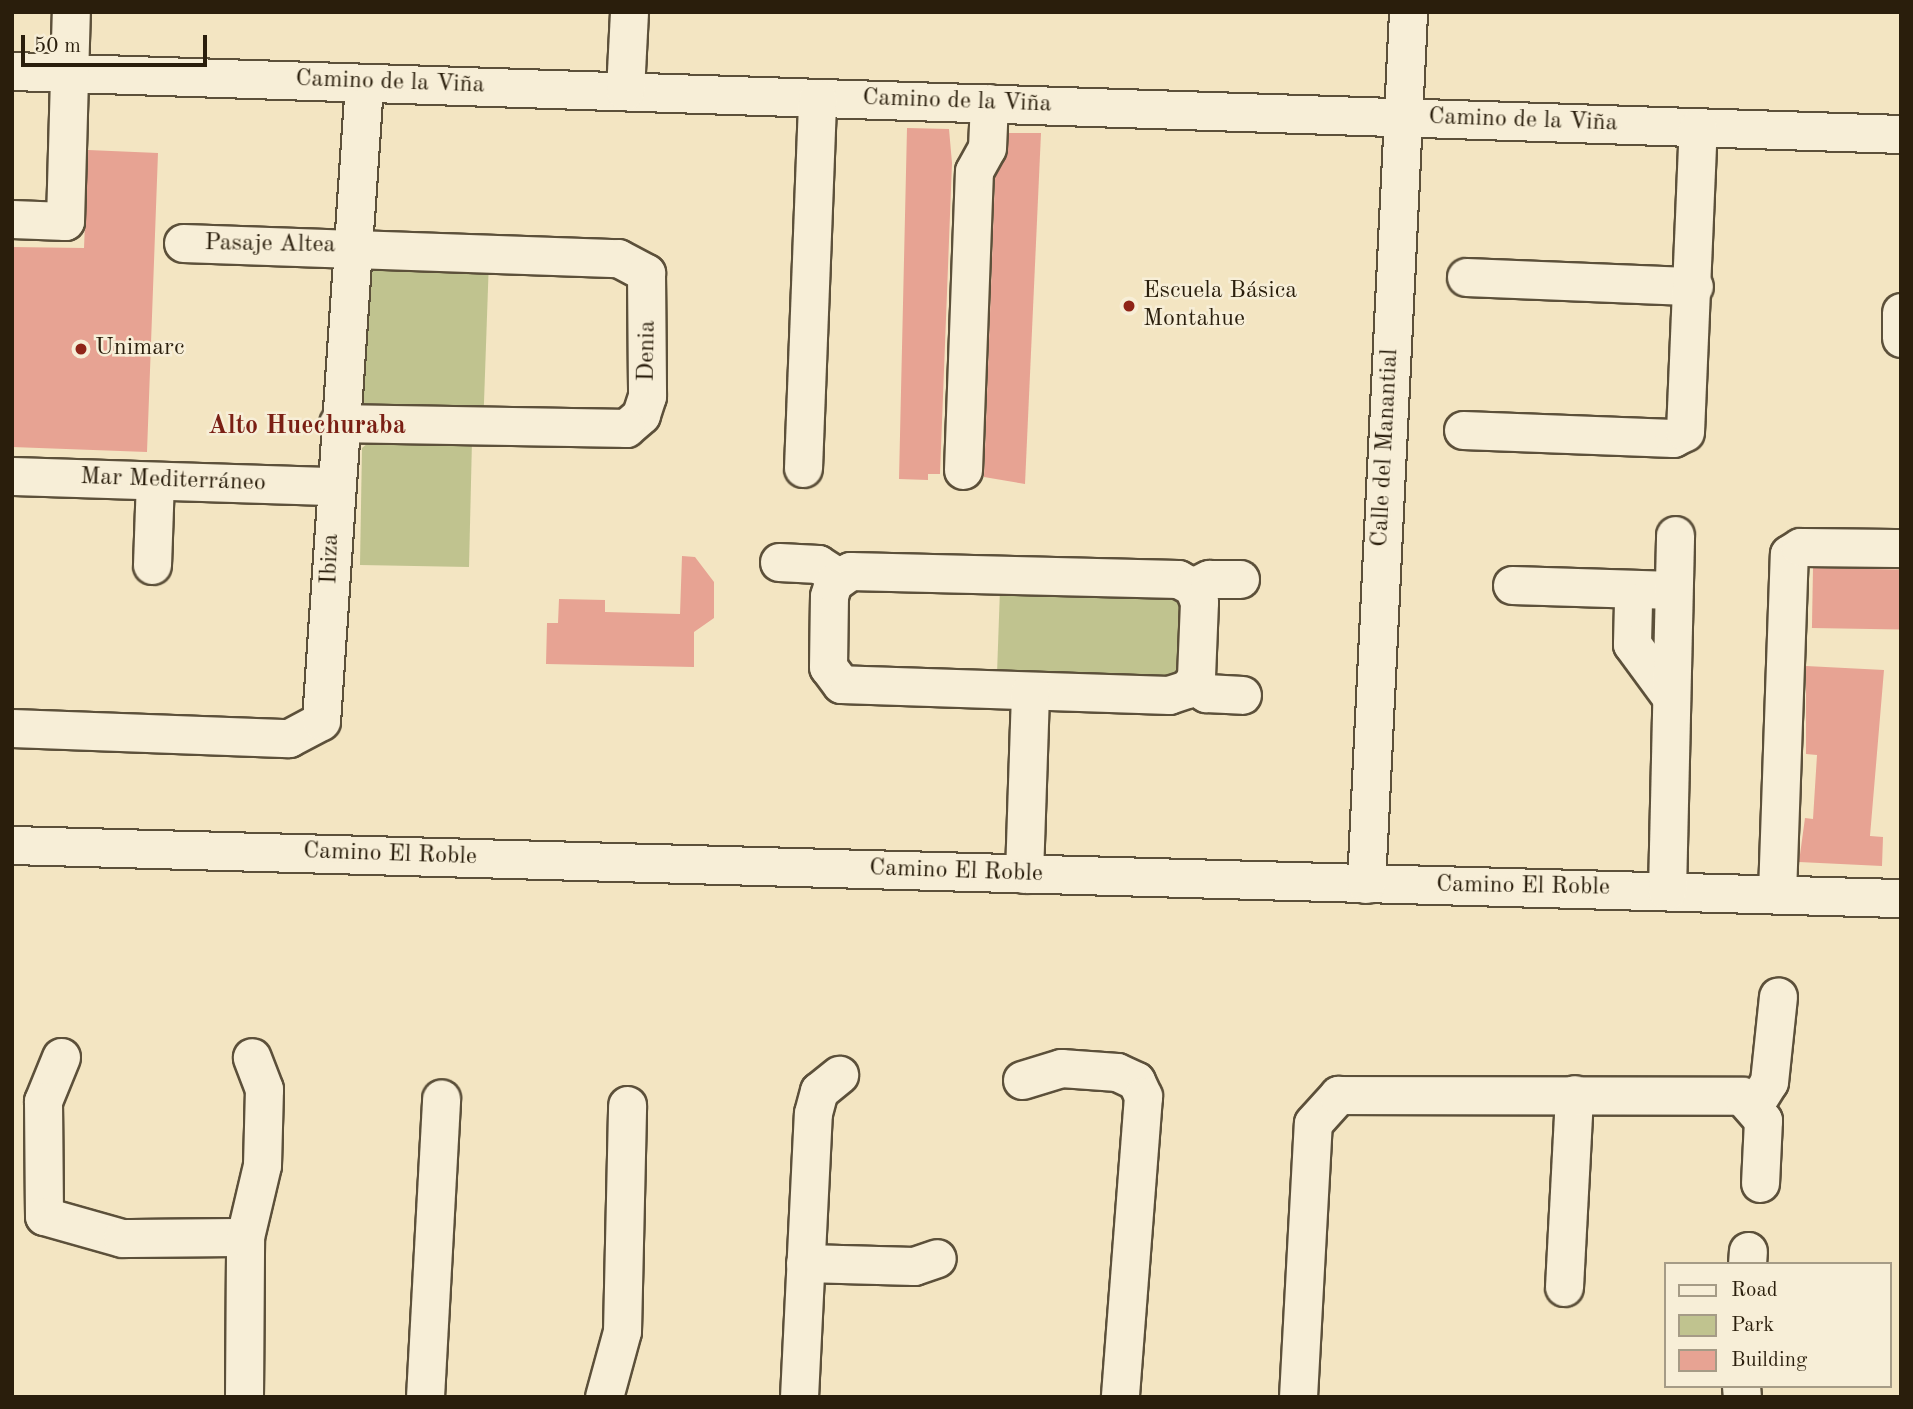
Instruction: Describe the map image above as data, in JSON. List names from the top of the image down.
{
  "streets": {
    "street": [
      "Camino de la Viña",
      "Pasaje Altea",
      "Denia",
      "Calle del Manantial",
      "Mar Mediterráneo",
      "Ibiza",
      "Camino El Roble"
    ]
  },
  "crossings": [
    ["Camino de la Viña", "Calle del Manantial"],
    ["Camino de la Viña", "Ibiza"],
    ["Pasaje Altea", "Denia"],
    ["Pasaje Altea", "Ibiza"],
    ["Denia", "Ibiza"],
    ["Calle del Manantial", "Camino El Roble"],
    ["Mar Mediterráneo", "Ibiza"]
  ],
  "districts": ["Alto Huechuraba"],
  "places": ["Escuela Básica Montahue", "Unimarc"],
  "legend": ["Road", "Park", "Building"],
  "scale_bar": "50 m"
}
